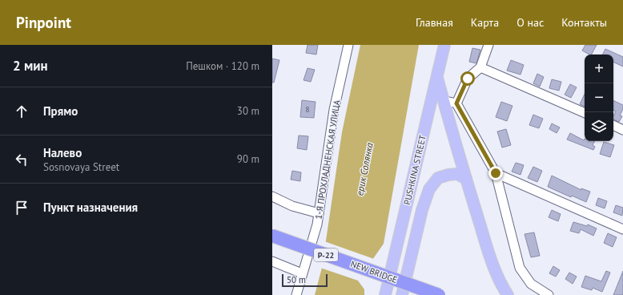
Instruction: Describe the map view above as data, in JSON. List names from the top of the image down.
{
  "streets": {
    "highway": ["Р-22", "NEW BRIDGE"],
    "main road": ["PUSHKINA STREET"],
    "street": ["1-Я ПРОХЛАДНЕНСКАЯ УЛИЦА"]
  },
  "water": ["ерик Солянка"],
  "house_numbers": ["8"],
  "scale_bar": "50 m",
  "page": {
    "header": "Pinpoint",
    "nav": [
      "Главная",
      "Карта",
      "О нас",
      "Контакты"
    ],
    "heading": ["2 мин", "Пешком · 120 m"],
    "map_buttons": ["+", "−"],
    "list": [
      ["Прямо", "30 m"],
      ["Налево", "Sosnovaya Street", "90 m"],
      "Пункт назначения"
    ],
    "scale": "50 m"
  }
}
